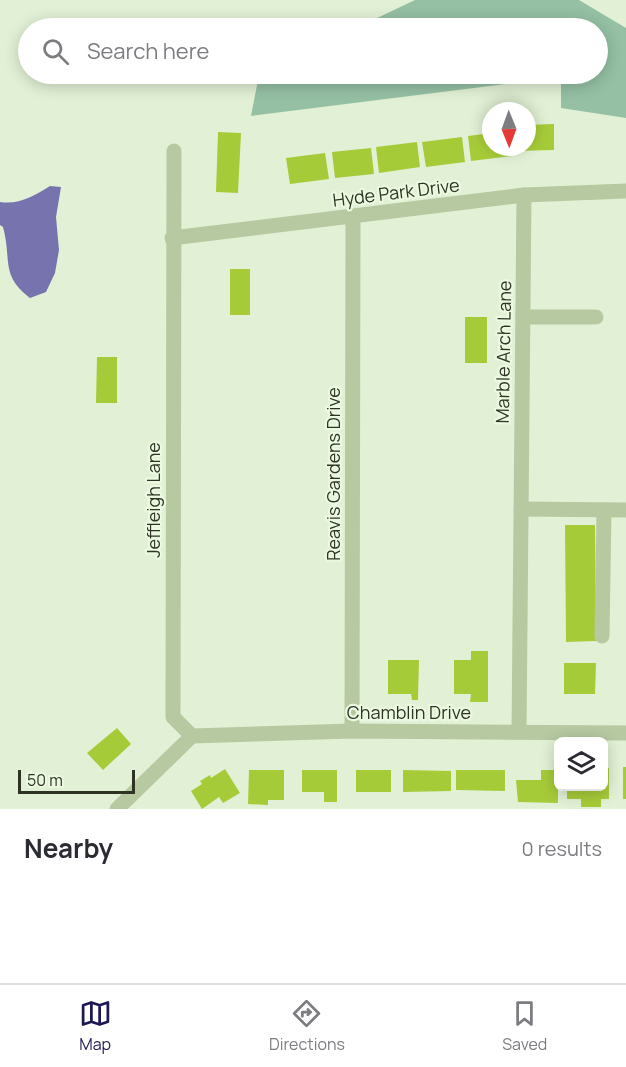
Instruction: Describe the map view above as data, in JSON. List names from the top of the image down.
{
  "streets": {
    "street": [
      "Hyde Park Drive",
      "Marble Arch Lane",
      "Reavis Gardens Drive",
      "Jeffleigh Lane",
      "Chamblin Drive"
    ]
  },
  "crossings": [
    ["Hyde Park Drive", "Marble Arch Lane"],
    ["Hyde Park Drive", "Reavis Gardens Drive"],
    ["Hyde Park Drive", "Jeffleigh Lane"],
    ["Marble Arch Lane", "Chamblin Drive"],
    ["Reavis Gardens Drive", "Chamblin Drive"],
    ["Jeffleigh Lane", "Chamblin Drive"]
  ],
  "scale_bar": "50 m",
  "north": "bottom",
  "page": {
    "search": "Search here",
    "scale": "50 m",
    "heading": ["Nearby", "0 results"],
    "nav": ["Map", "Directions", "Saved"]
  }
}
